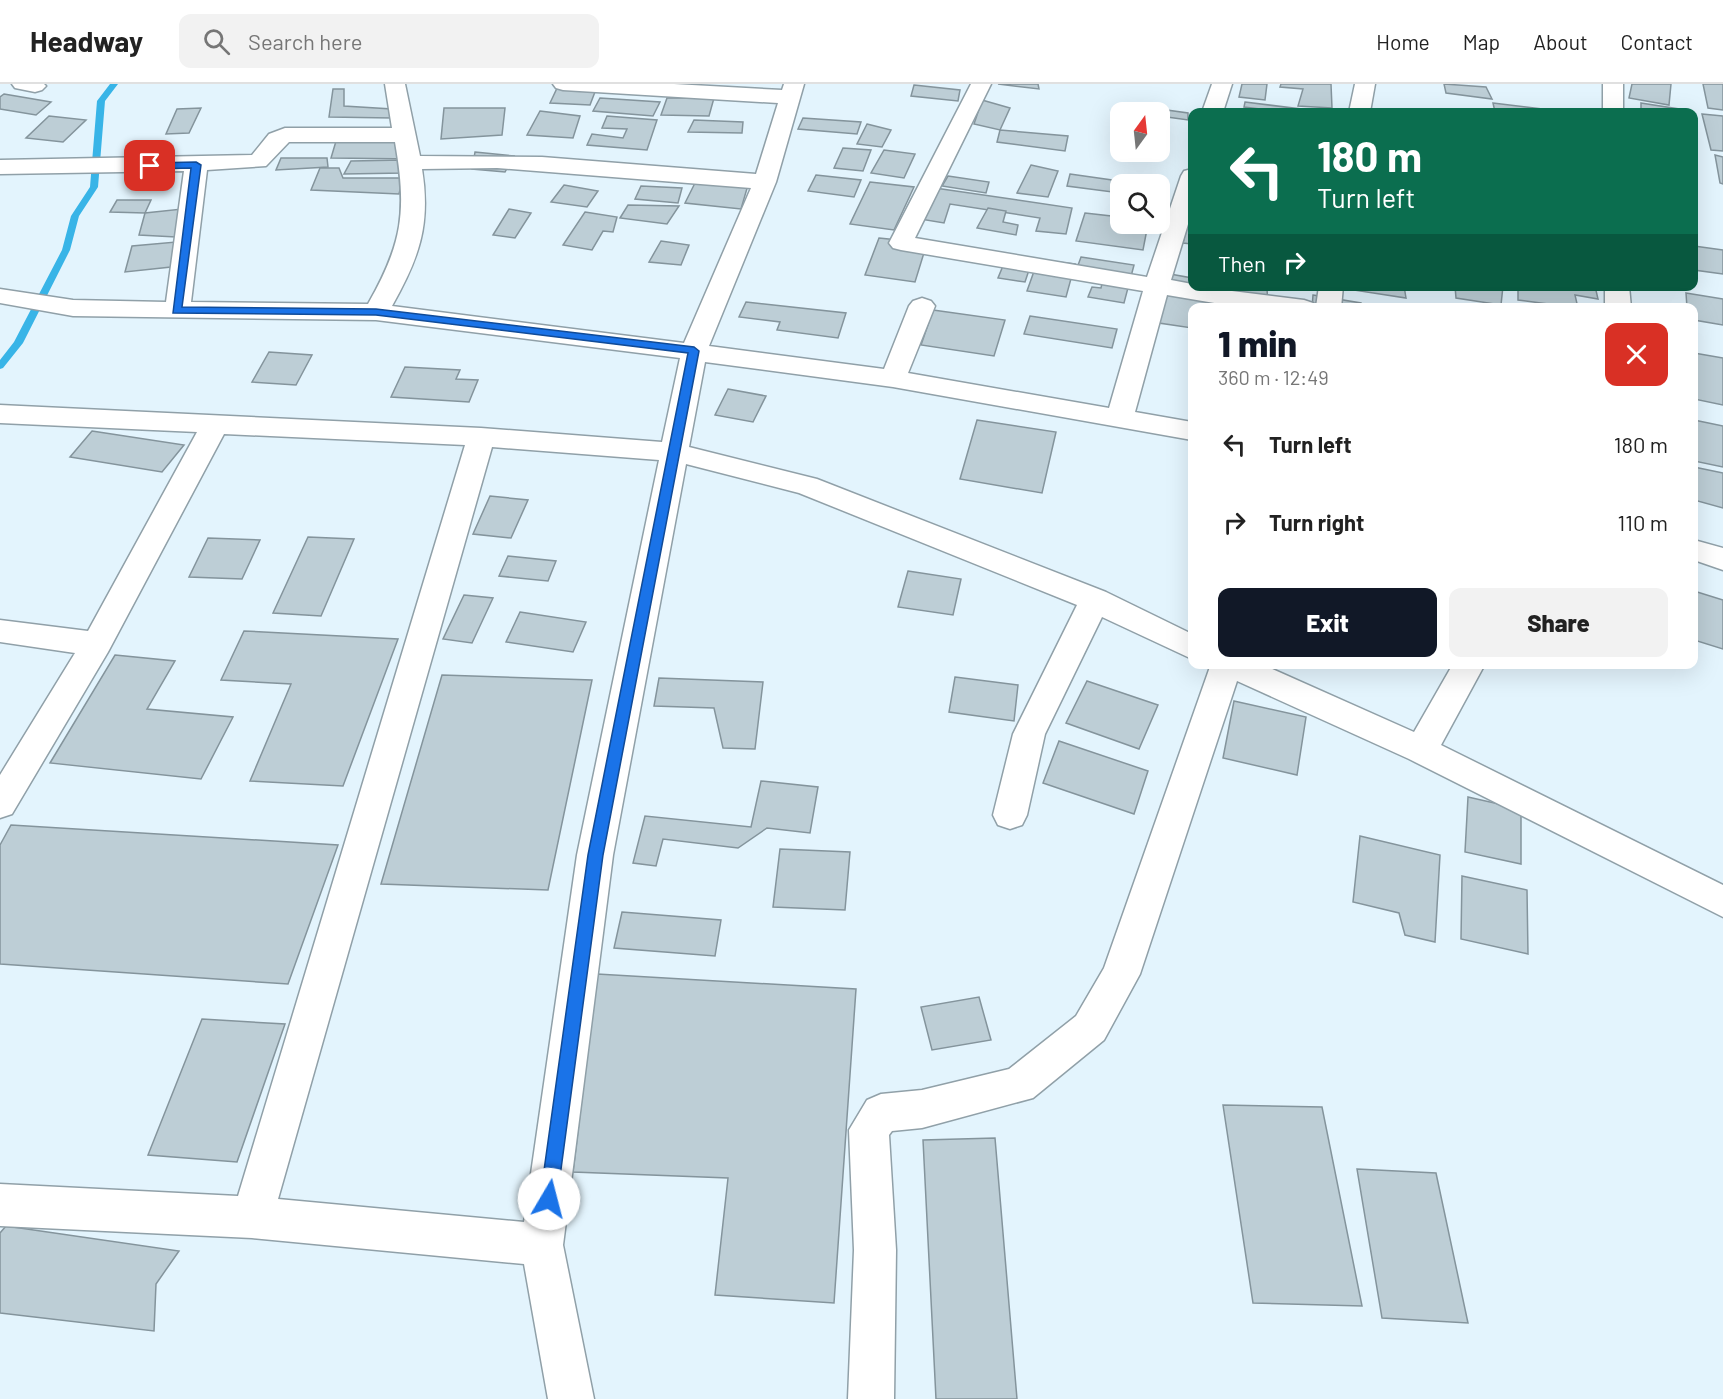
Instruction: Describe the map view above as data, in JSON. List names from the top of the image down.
{
  "north": "top",
  "page": {
    "header": "Headway",
    "search": "Search here",
    "nav": [
      "Home",
      "Map",
      "About",
      "Contact"
    ],
    "turn": ["180 m", "Turn left"],
    "then": "Then",
    "heading": ["1 min", "360 m · 12:49"],
    "list": [
      {
        "name": "Turn left",
        "value": "180 m"
      },
      {
        "name": "Turn right",
        "value": "110 m"
      }
    ],
    "buttons": ["Exit", "Share"]
  }
}
